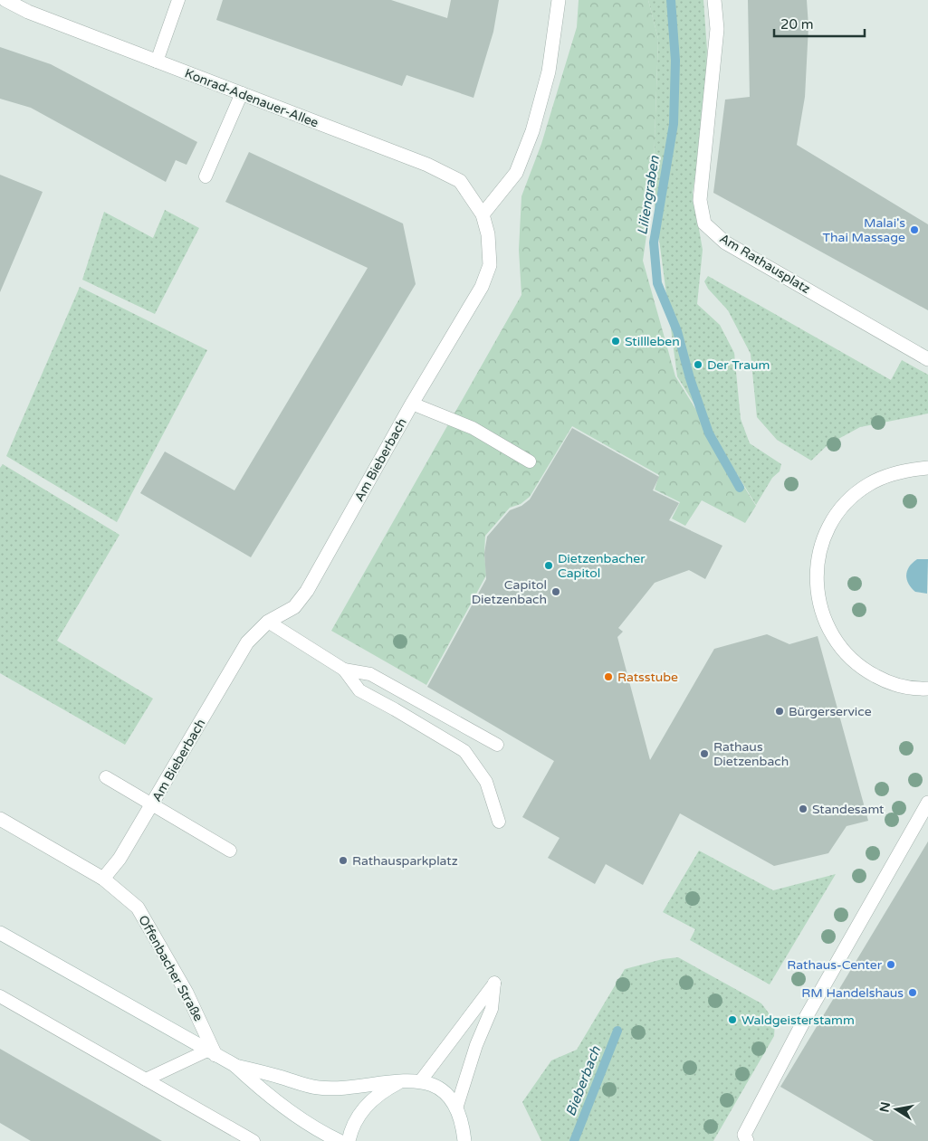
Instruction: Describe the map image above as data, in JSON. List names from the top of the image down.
{
  "streets": {
    "street": [
      "Konrad-Adenauer-Allee",
      "Am Rathausplatz",
      "Am Bieberbach",
      "Offenbacher Straße"
    ]
  },
  "crossings": [
    ["Konrad-Adenauer-Allee", "Am Bieberbach"],
    ["Am Bieberbach", "Offenbacher Straße"]
  ],
  "water": ["Liliengraben", "Bieberbach"],
  "places": [
    "Malai's Thai Massage",
    "Stillleben",
    "Der Traum",
    "Dietzenbacher Capitol",
    "Capitol Dietzenbach",
    "Ratsstube",
    "Bürgerservice",
    "Rathaus Dietzenbach",
    "Standesamt",
    "Rathausparkplatz",
    "Rathaus-Center",
    "RM Handelshaus",
    "Waldgeisterstamm"
  ],
  "scale_bar": "20 m",
  "north": "left"
}
